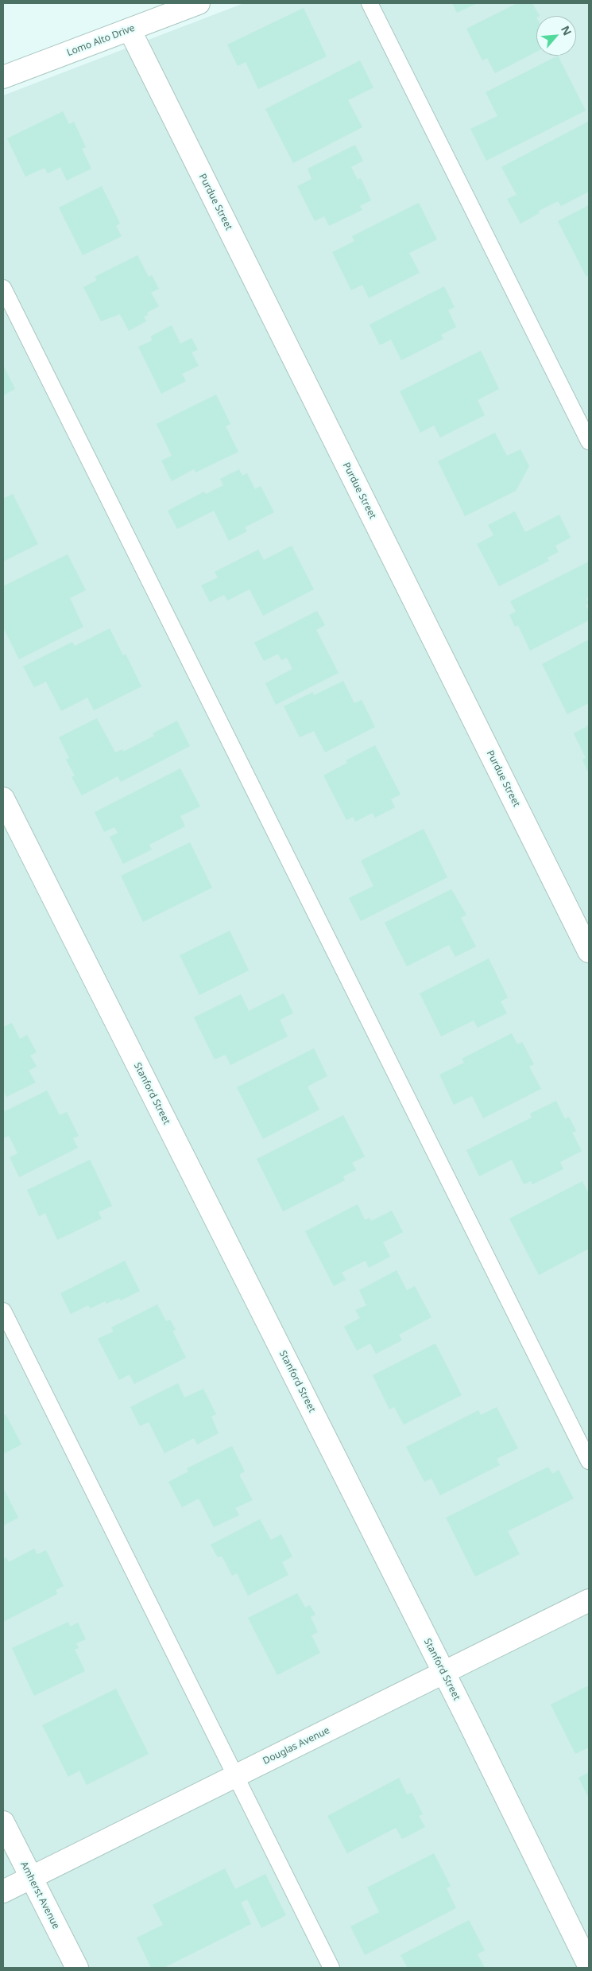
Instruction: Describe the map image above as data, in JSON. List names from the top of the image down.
{
  "streets": {
    "street": [
      "Lomo Alto Drive",
      "Purdue Street",
      "Stanford Street",
      "Douglas Avenue",
      "Amherst Avenue"
    ]
  },
  "crossings": [
    ["Lomo Alto Drive", "Purdue Street"],
    ["Stanford Street", "Douglas Avenue"],
    ["Douglas Avenue", "Amherst Avenue"]
  ],
  "north": "top right"
}
